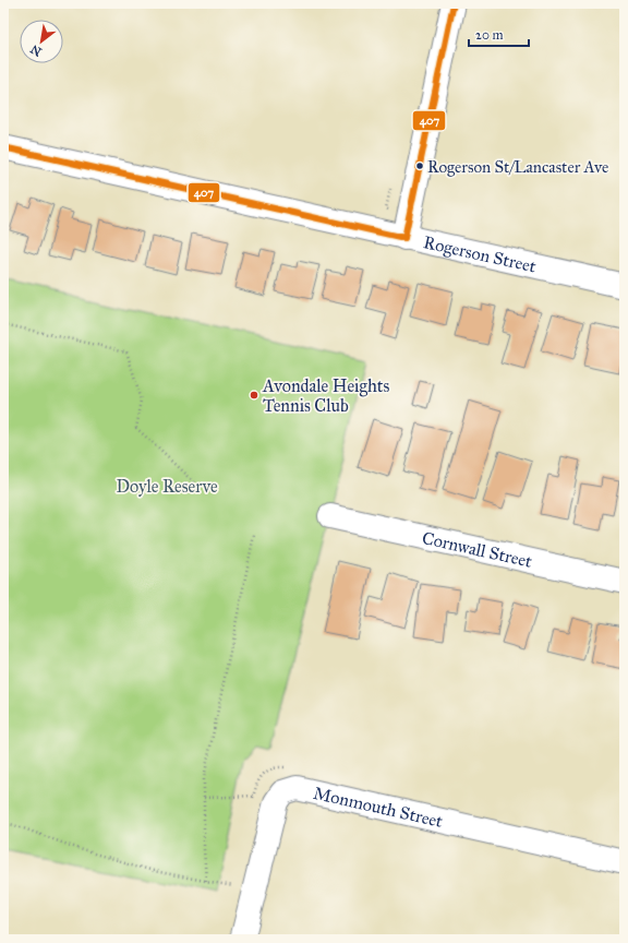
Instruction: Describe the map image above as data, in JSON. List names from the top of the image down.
{
  "streets": {
    "street": ["Rogerson Street", "Cornwall Street", "Monmouth Street"]
  },
  "parks": ["Doyle Reserve"],
  "places": ["Rogerson St/Lancaster Ave", "Avondale Heights Tennis Club"],
  "lines": ["transit line 407"],
  "scale_bar": "20 m",
  "north": "bottom left"
}
